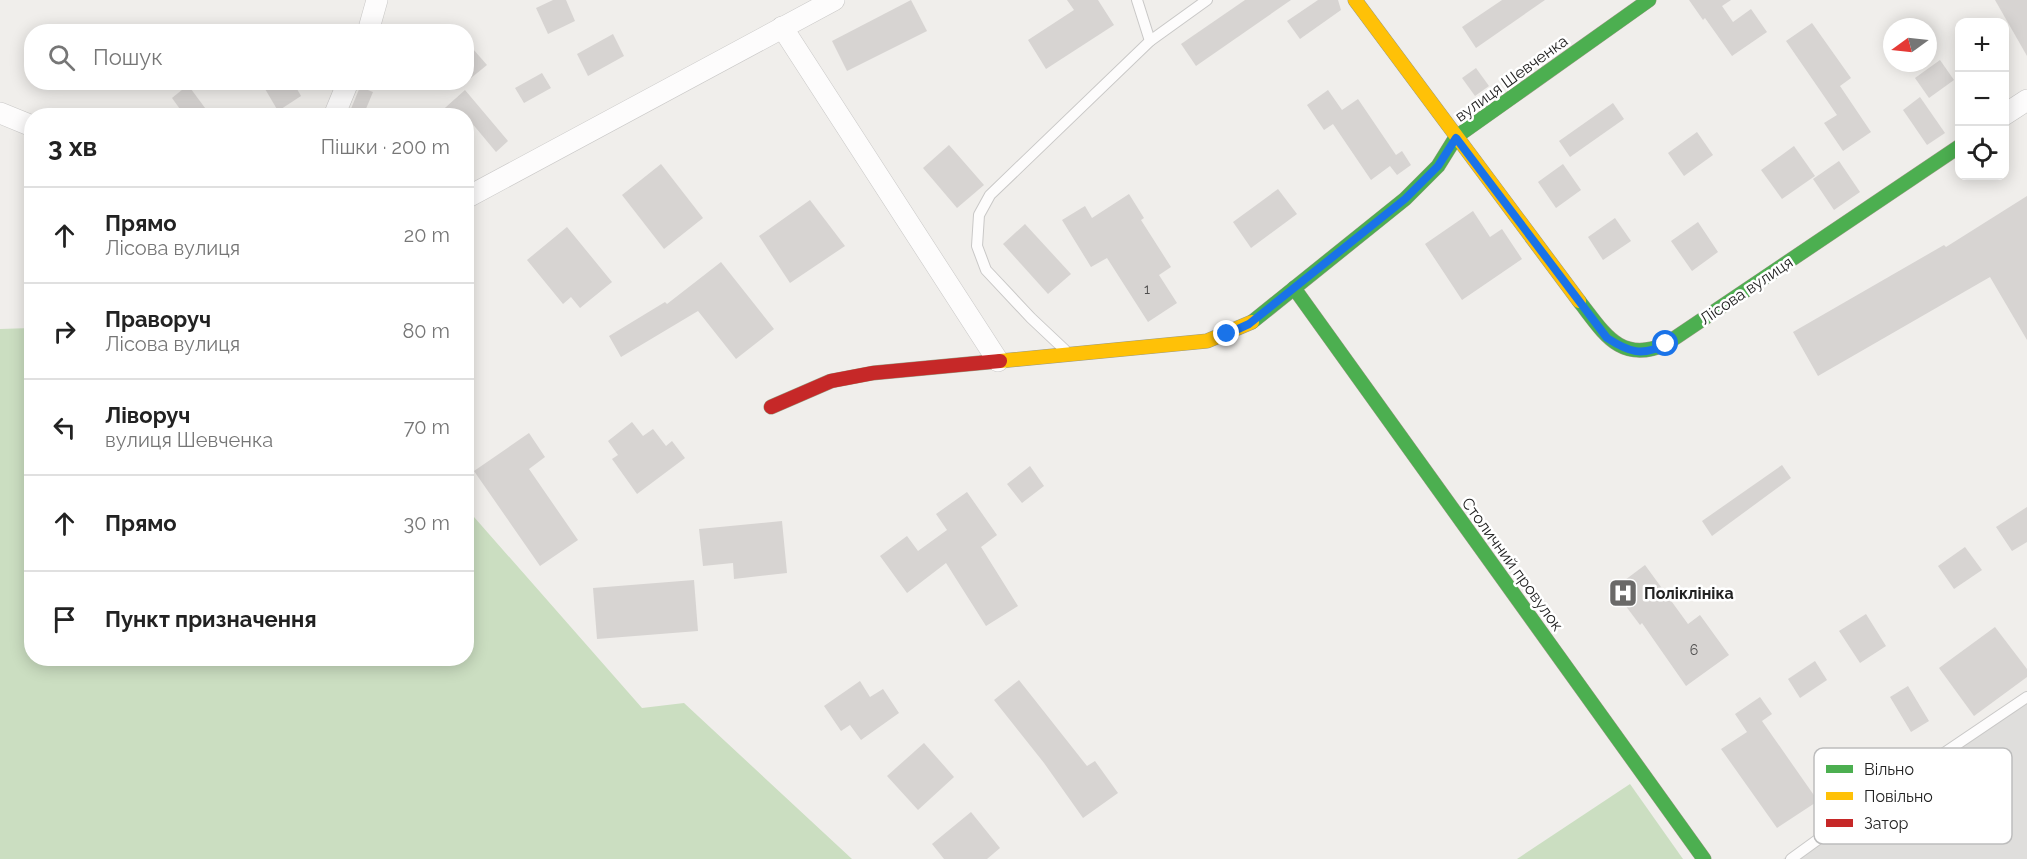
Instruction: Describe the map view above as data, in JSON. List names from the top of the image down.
{
  "streets": {
    "street": ["вулиця Шевченка", "Лісова вулиця", "Столичний провулок"]
  },
  "crossings": [
    ["вулиця Шевченка", "Лісова вулиця"],
    ["вулиця Шевченка", "Столичний провулок"]
  ],
  "places": {
    "hospital": ["Поліклініка"]
  },
  "house_numbers": ["1", "6"],
  "legend": ["Вільно", "Повільно", "Затор"],
  "north": "left",
  "page": {
    "map_buttons": ["+", "−"],
    "search": "Пошук",
    "heading": ["3 хв", "Пішки · 200 m"],
    "list": [
      ["Прямо", "Лісова вулиця", "20 m"],
      ["Праворуч", "Лісова вулиця", "80 m"],
      ["Ліворуч", "вулиця Шевченка", "70 m"],
      ["Прямо", "30 m"],
      "Пункт призначення"
    ]
  }
}
